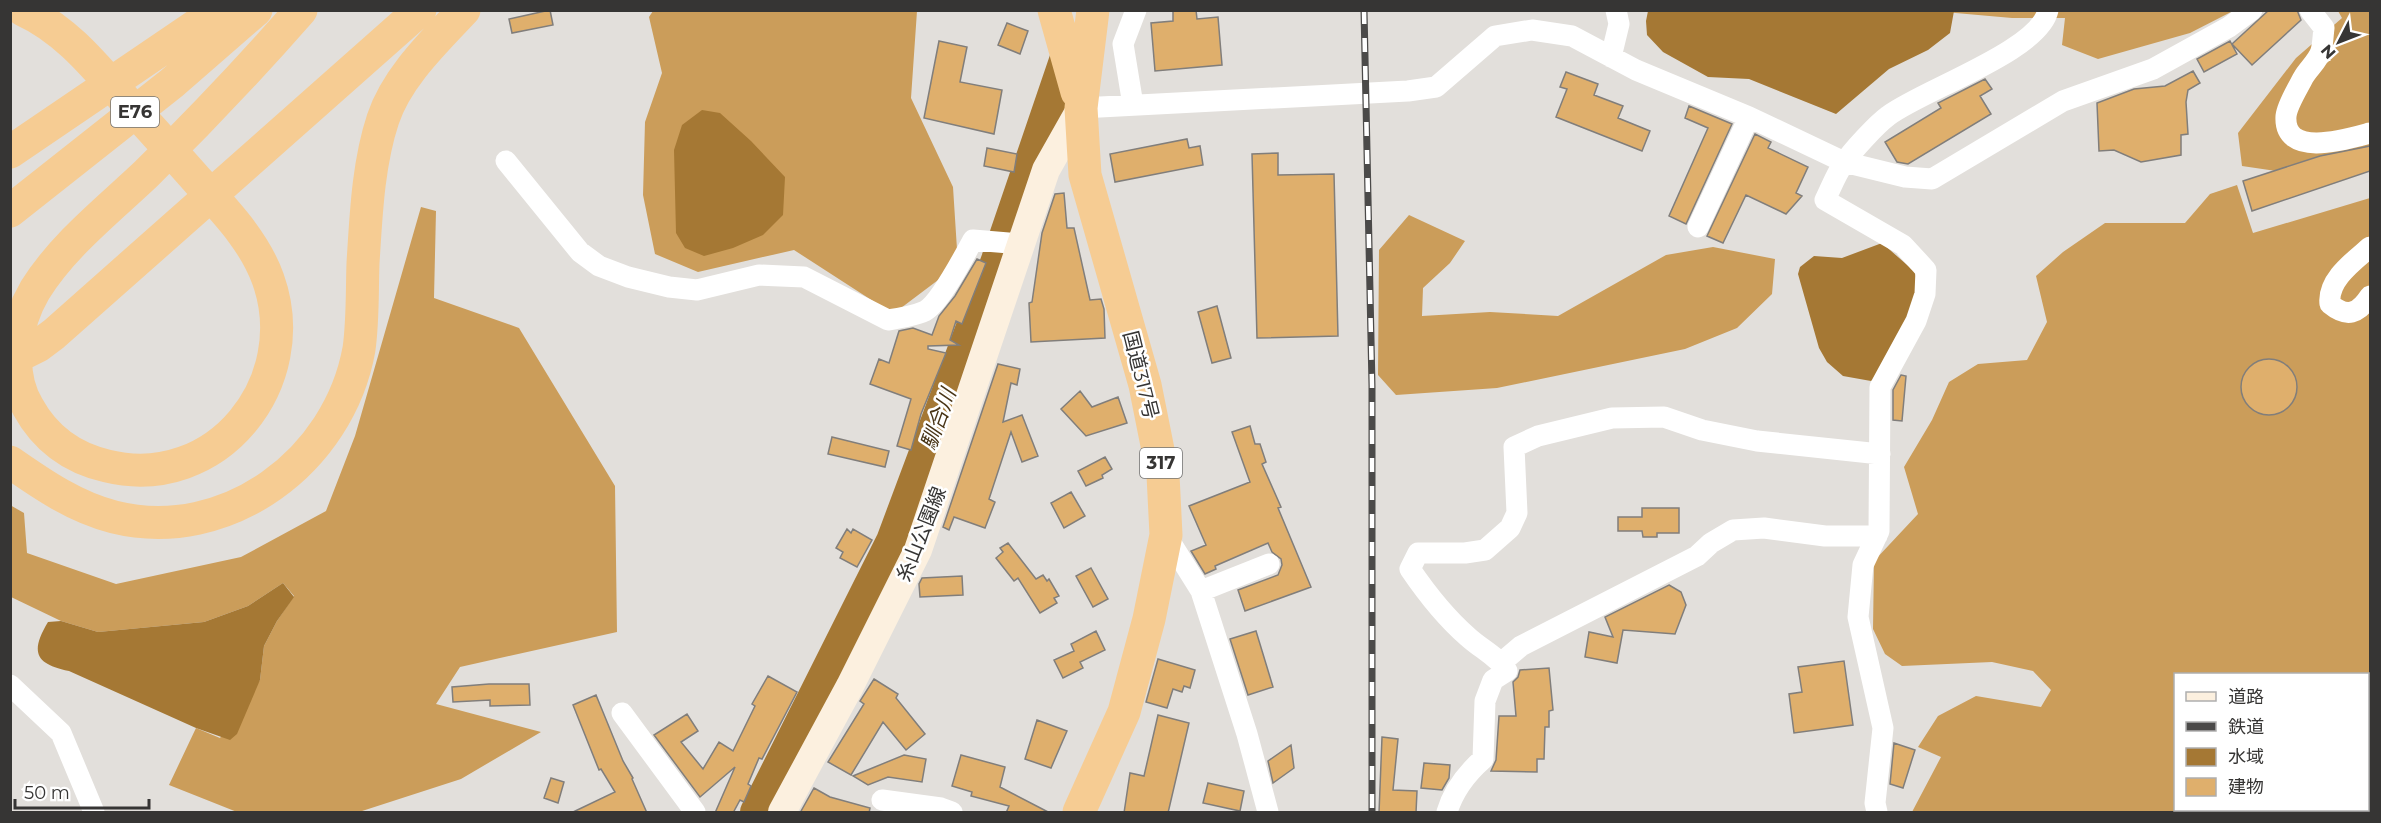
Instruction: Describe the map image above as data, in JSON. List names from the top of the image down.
{
  "streets": {
    "highway": ["E76", "国道317号", "317"],
    "main road": ["糸山公園線"]
  },
  "crossings": [
    ["国道317号", "糸山公園線"]
  ],
  "water": ["馴合川"],
  "legend": [
    "道路",
    "鉄道",
    "水域",
    "建物"
  ],
  "scale_bar": "50 m",
  "north": "bottom left"
}
